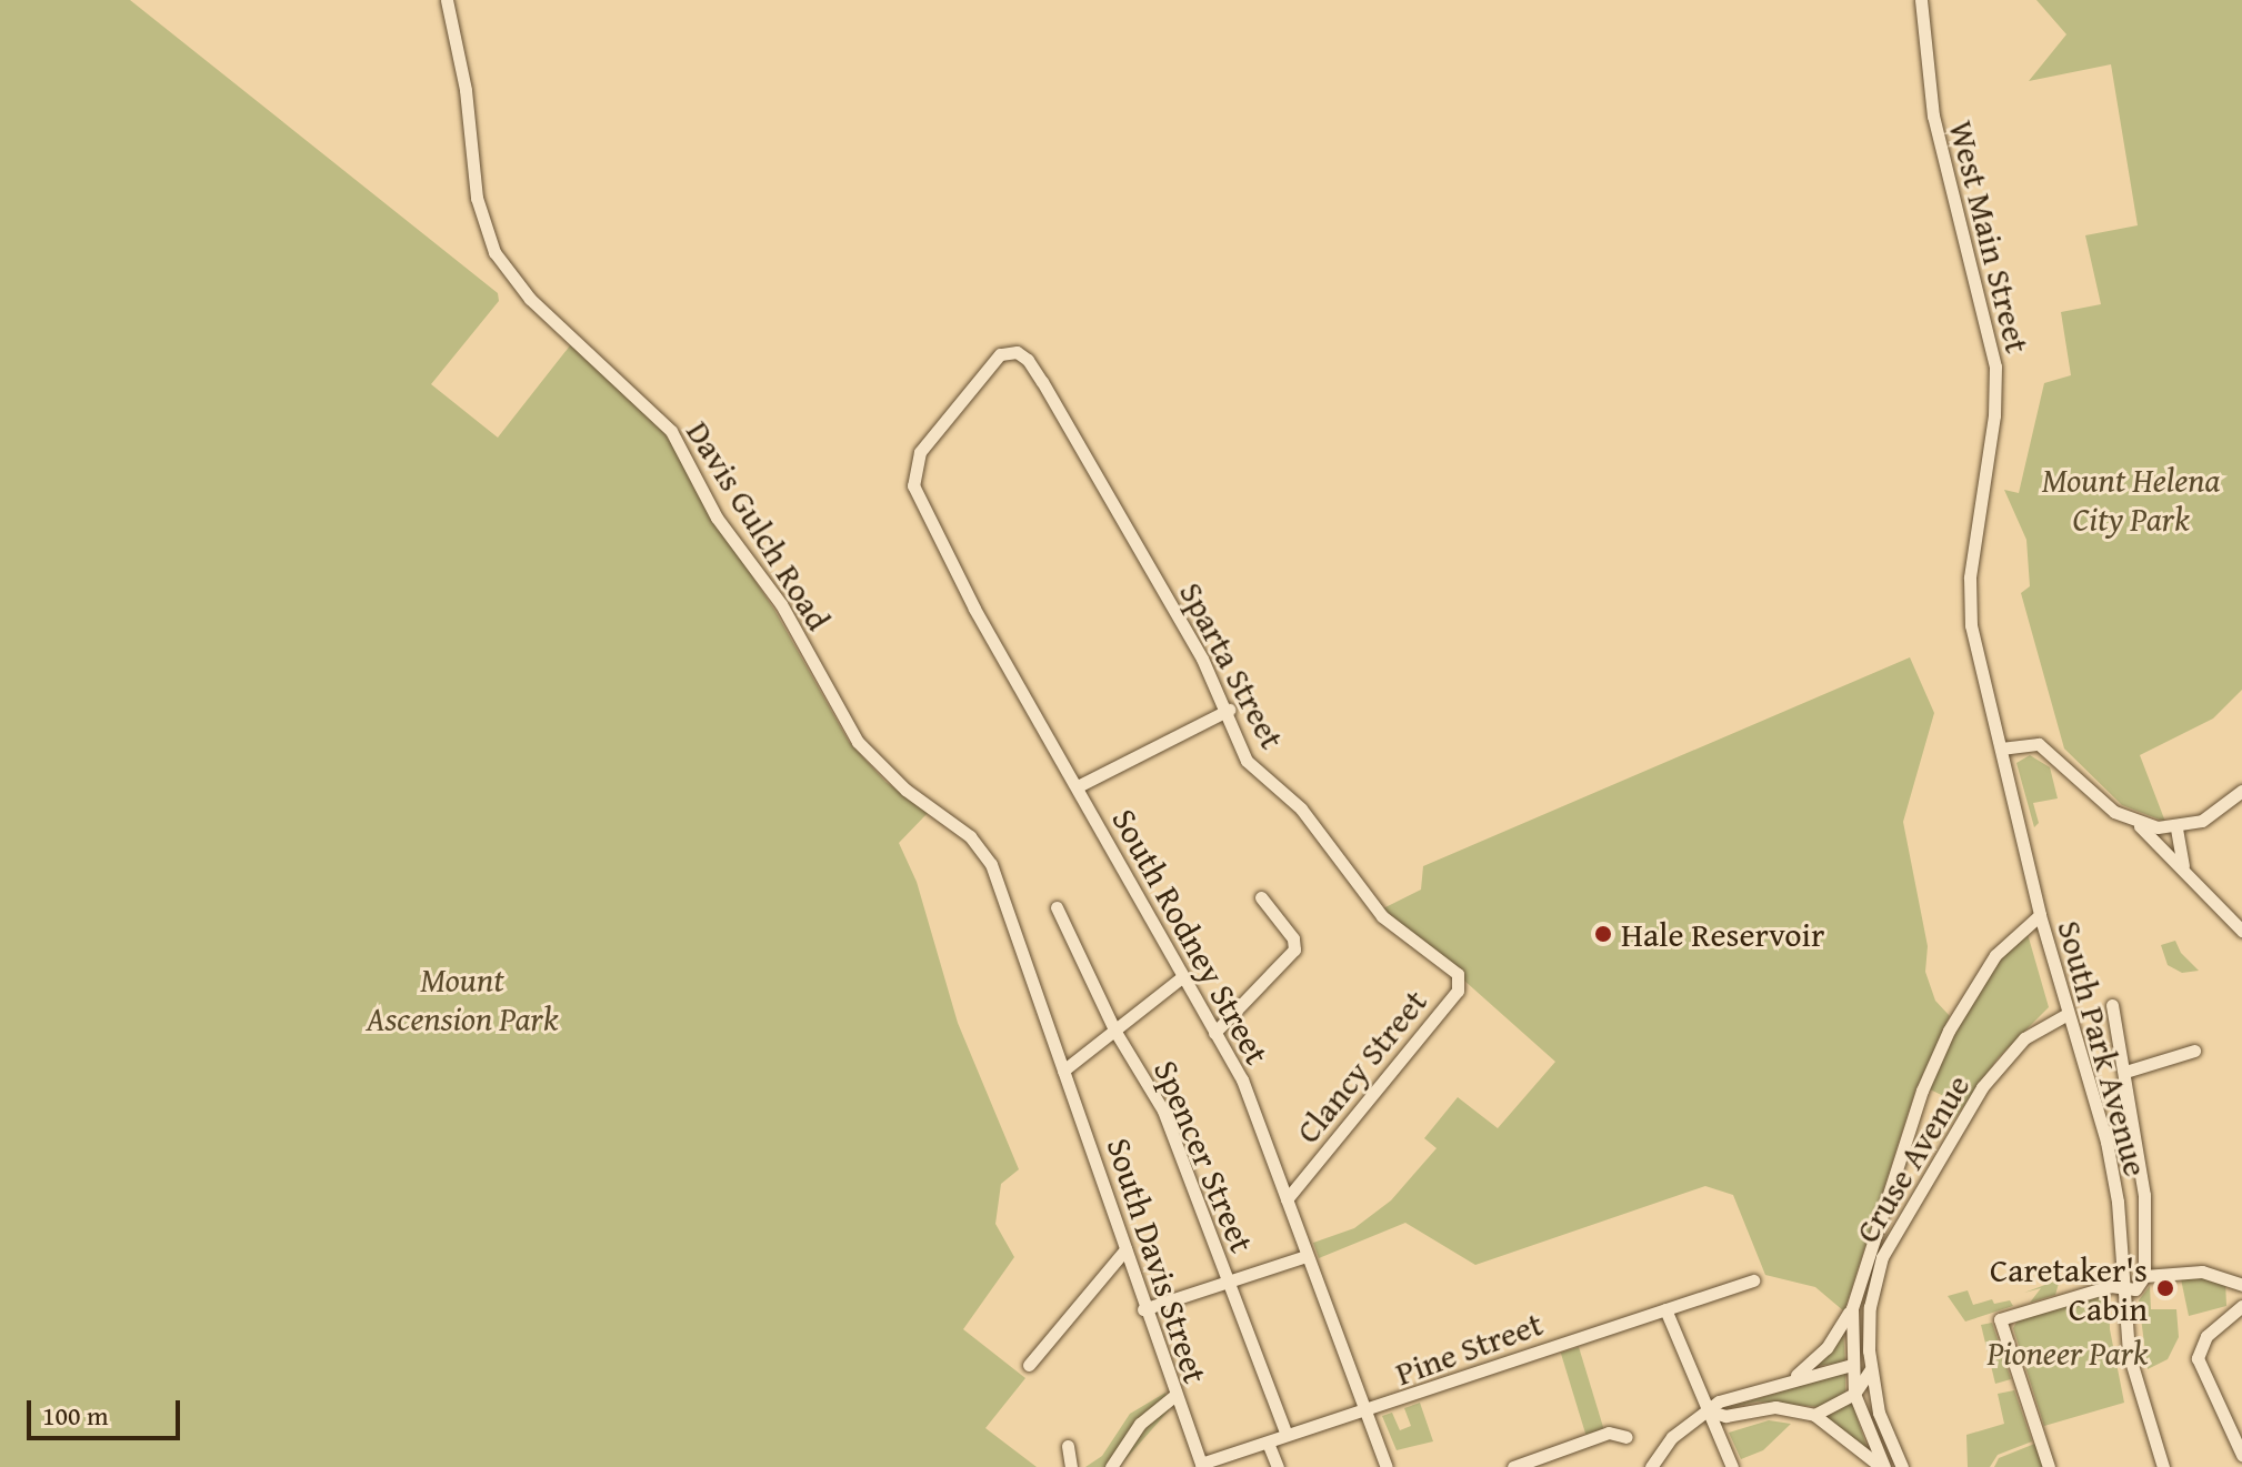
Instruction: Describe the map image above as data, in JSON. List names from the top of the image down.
{
  "streets": {
    "street": [
      "West Main Street",
      "Davis Gulch Road",
      "Sparta Street",
      "South Rodney Street",
      "South Park Avenue",
      "Clancy Street",
      "Spencer Street",
      "Cruse Avenue",
      "South Davis Street",
      "Pine Street"
    ]
  },
  "crossings": [
    ["West Main Street", "South Park Avenue"],
    ["Davis Gulch Road", "South Davis Street"],
    ["Sparta Street", "South Rodney Street"],
    ["Sparta Street", "Clancy Street"],
    ["South Rodney Street", "Clancy Street"],
    ["South Rodney Street", "Pine Street"],
    ["South Park Avenue", "Cruse Avenue"],
    ["Spencer Street", "Pine Street"],
    ["South Davis Street", "Pine Street"]
  ],
  "parks": ["Mount Helena City Park", "Mount Ascension Park", "Pioneer Park"],
  "places": ["Hale Reservoir", "Caretaker's Cabin"],
  "scale_bar": "100 m"
}
